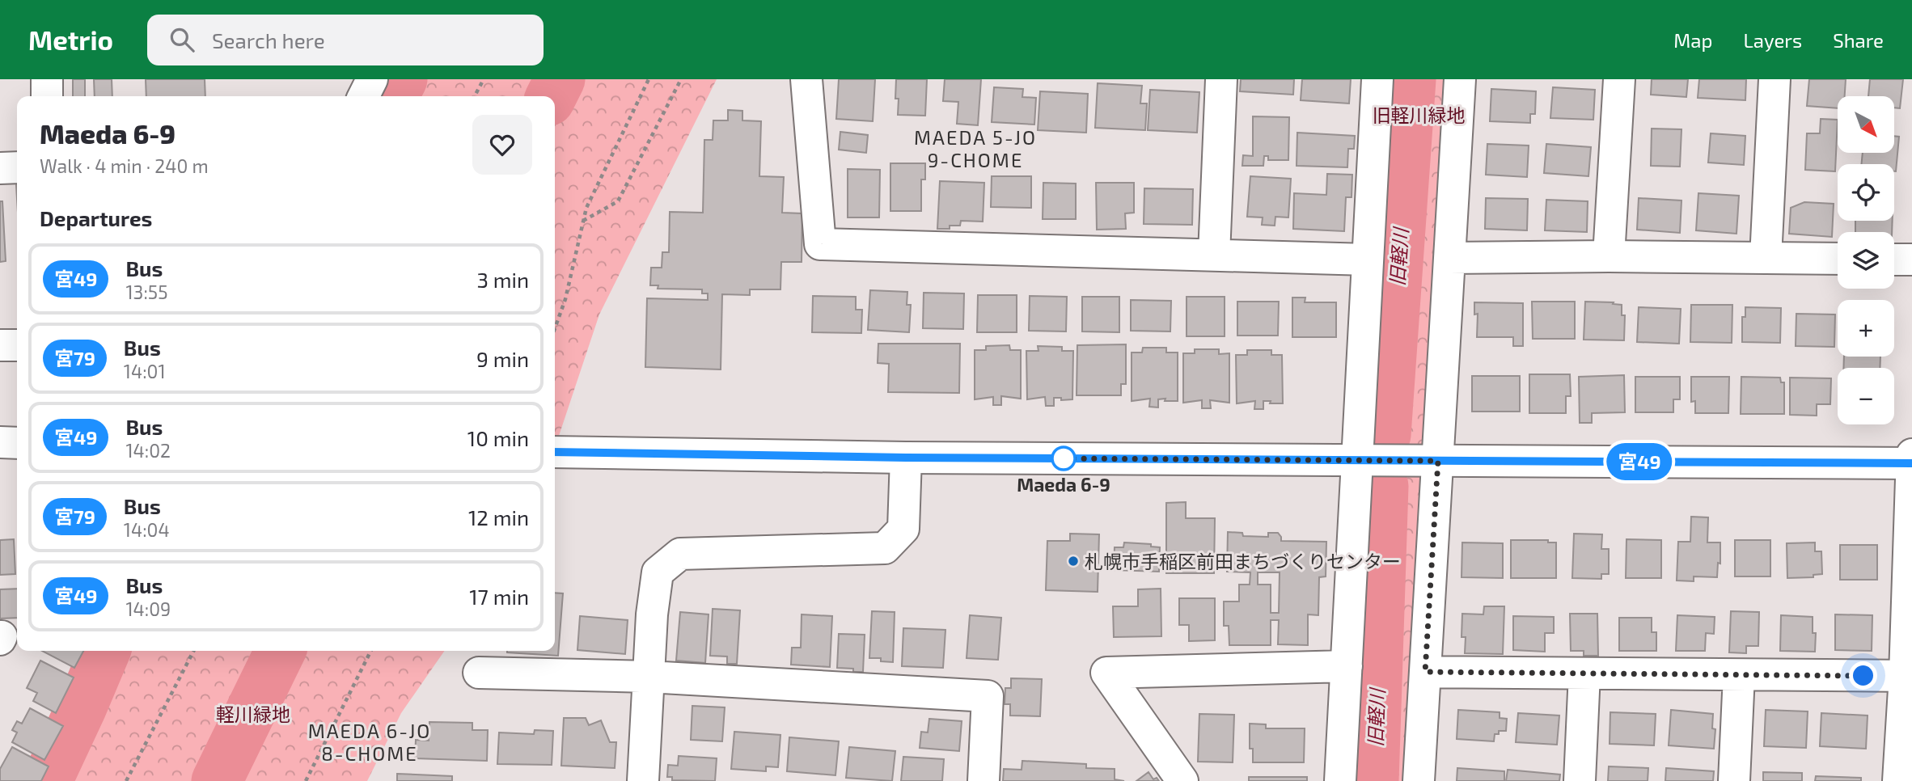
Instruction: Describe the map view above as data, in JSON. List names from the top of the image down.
{
  "districts": ["MAEDA 5-JO 9-CHOME", "MAEDA 6-JO 8-CHOME"],
  "water": ["旧軽川"],
  "parks": ["旧軽川緑地", "軽川緑地"],
  "places": ["Maeda 6-9", "札幌市手稲区前田まちづくりセンター"],
  "lines": ["bus line 宮49"],
  "north": "bottom right",
  "page": {
    "header": "Metrio",
    "search": "Search here",
    "nav": ["Map", "Layers", "Share"],
    "on_map": "宮49",
    "map_buttons": ["+", "−"],
    "heading": [
      ["Maeda 6-9", "Walk · 4 min · 240 m"],
      "Departures"
    ],
    "list": [
      {
        "mark": "宮49",
        "name": "Bus",
        "note": "13:55",
        "value": "3 min"
      },
      {
        "mark": "宮79",
        "name": "Bus",
        "note": "14:01",
        "value": "9 min"
      },
      {
        "mark": "宮49",
        "name": "Bus",
        "note": "14:02",
        "value": "10 min"
      },
      {
        "mark": "宮79",
        "name": "Bus",
        "note": "14:04",
        "value": "12 min"
      },
      {
        "mark": "宮49",
        "name": "Bus",
        "note": "14:09",
        "value": "17 min"
      }
    ]
  }
}
